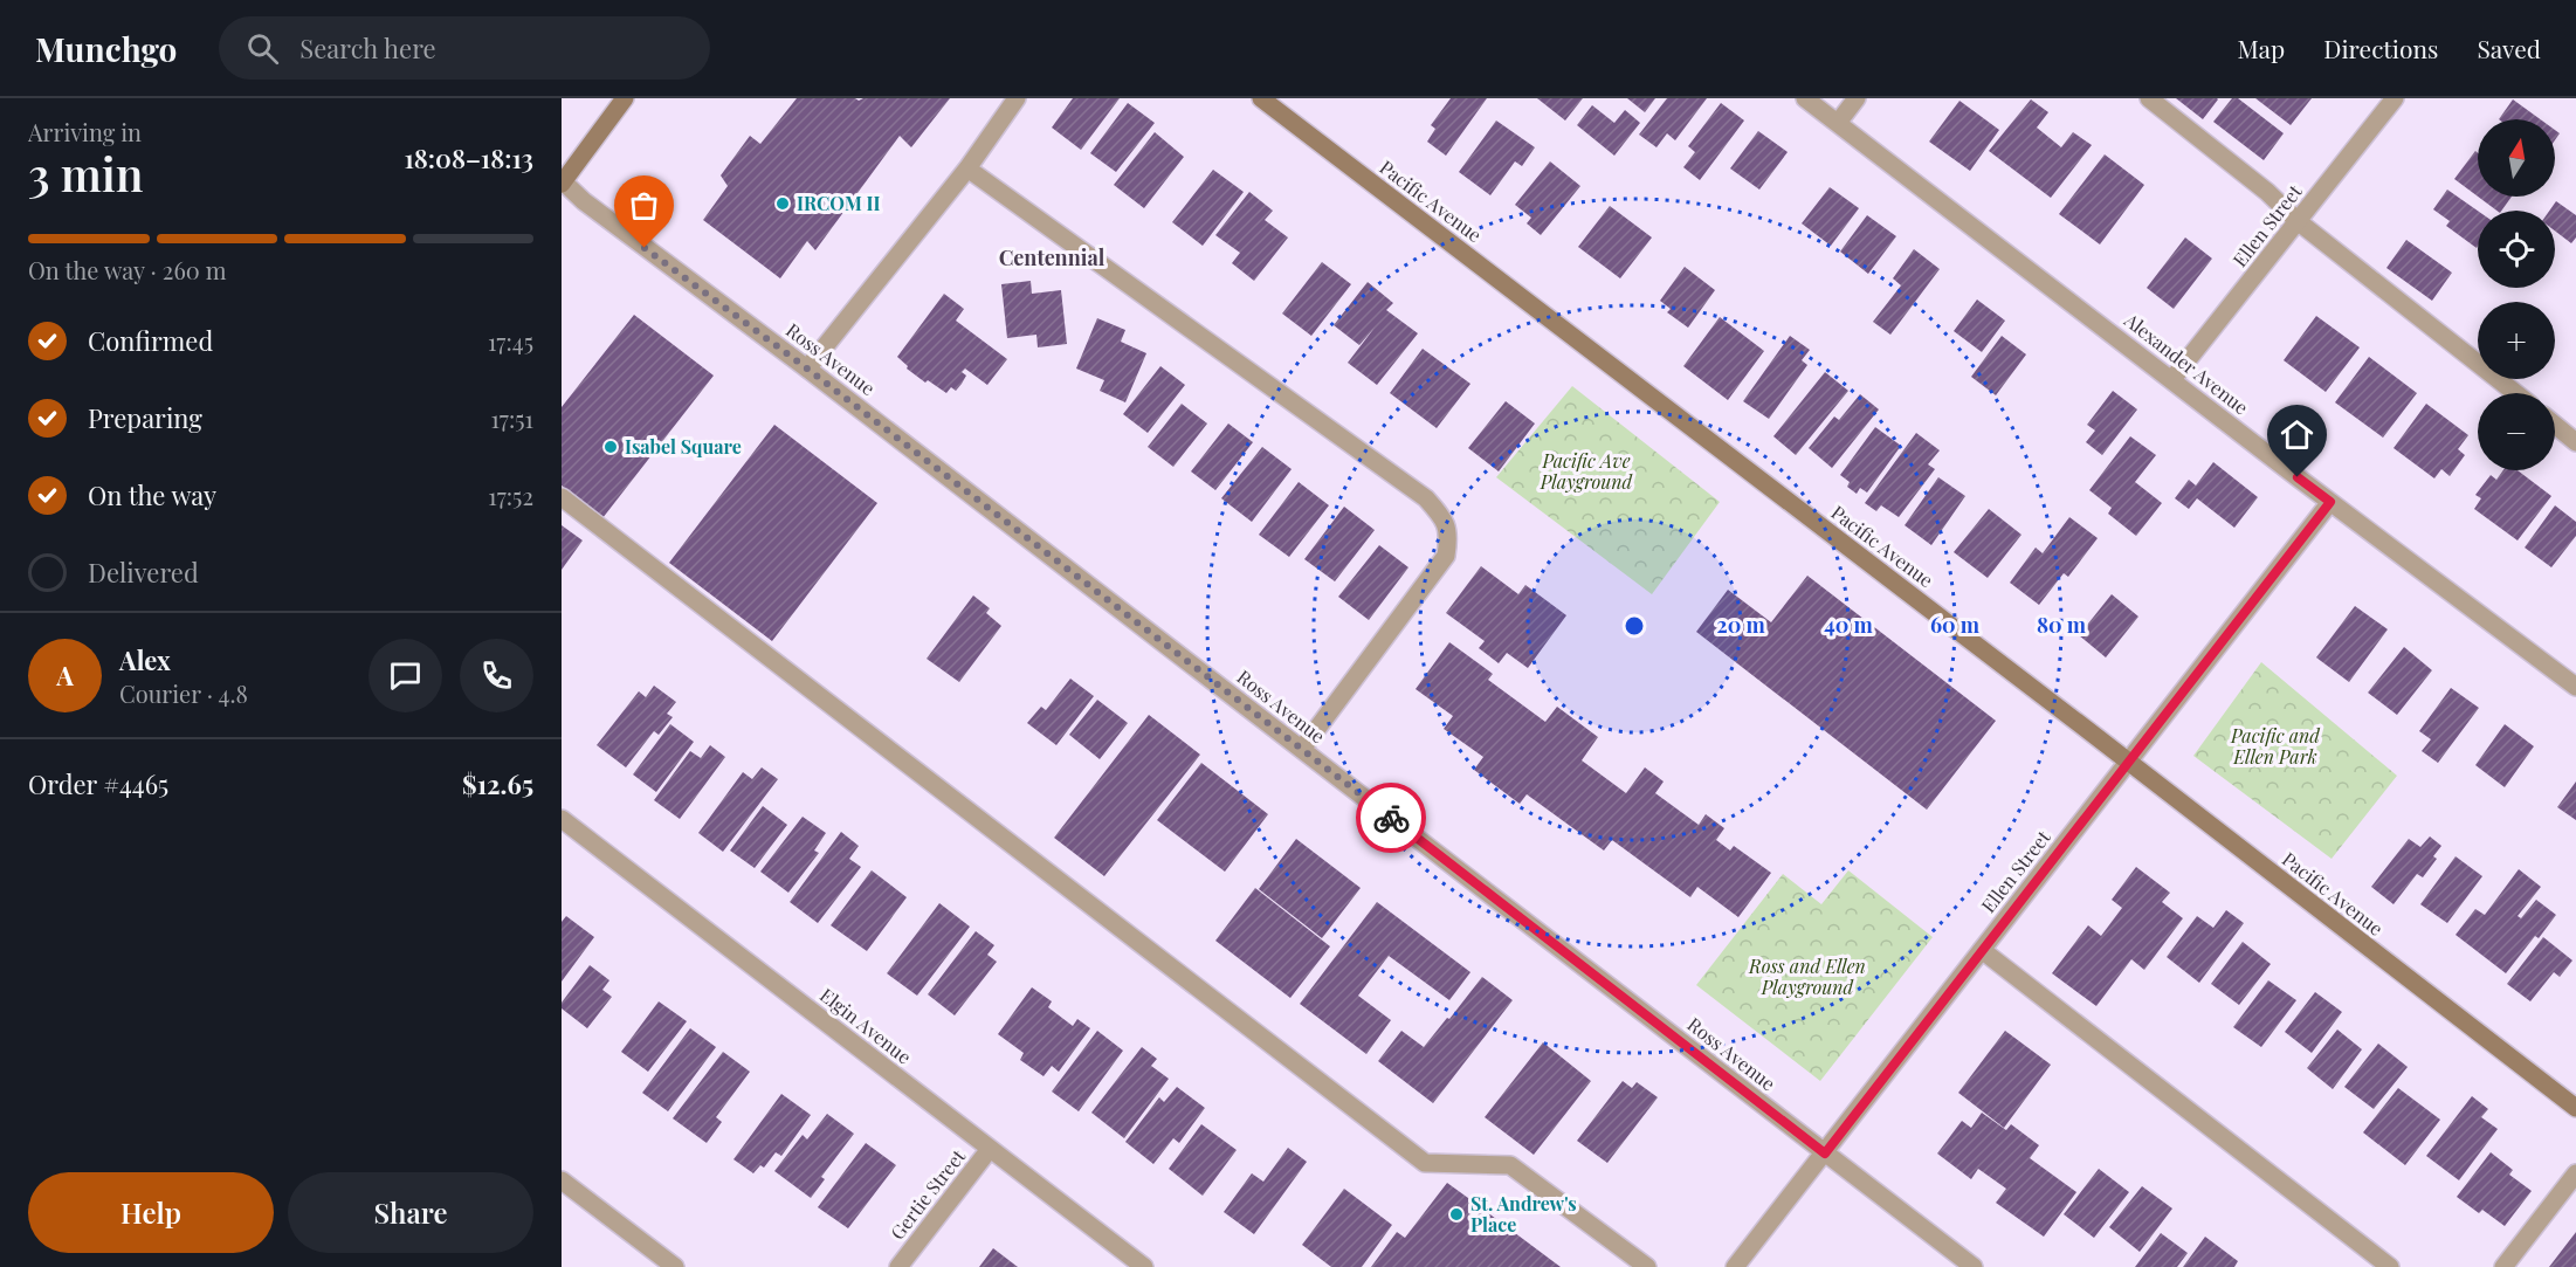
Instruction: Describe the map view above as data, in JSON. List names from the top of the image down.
{
  "streets": {
    "street": [
      "Pacific Avenue",
      "Ellen Street",
      "Ross Avenue",
      "Alexander Avenue",
      "Elgin Avenue",
      "Gertie Street"
    ]
  },
  "crossings": [
    ["Pacific Avenue", "Ellen Street"],
    ["Ellen Street", "Ross Avenue"],
    ["Ellen Street", "Alexander Avenue"],
    ["Elgin Avenue", "Gertie Street"]
  ],
  "districts": ["Centennial"],
  "parks": ["Pacific Ave Playground", "Pacific and Ellen Park", "Ross and Ellen Playground"],
  "places": ["IRCOM II", "Isabel Square", "St. Andrew's Place"],
  "north": "top",
  "page": {
    "header": "Munchgo",
    "search": "Search here",
    "nav": ["Map", "Directions", "Saved"],
    "heading": ["3 min", "Arriving in", "18:08–18:13"],
    "panel": [
      "Alex",
      "Courier · 4.8",
      "Order #4465",
      "$12.65"
    ],
    "map_buttons": ["+", "−"],
    "bar": "On the way · 260 m",
    "list": [
      ["Confirmed", "17:45"],
      ["Preparing", "17:51"],
      ["On the way", "17:52"],
      "Delivered"
    ],
    "round": "A",
    "buttons": ["Help", "Share"]
  },
  "rings": [
    "20 m",
    "40 m",
    "60 m",
    "80 m"
  ]
}
